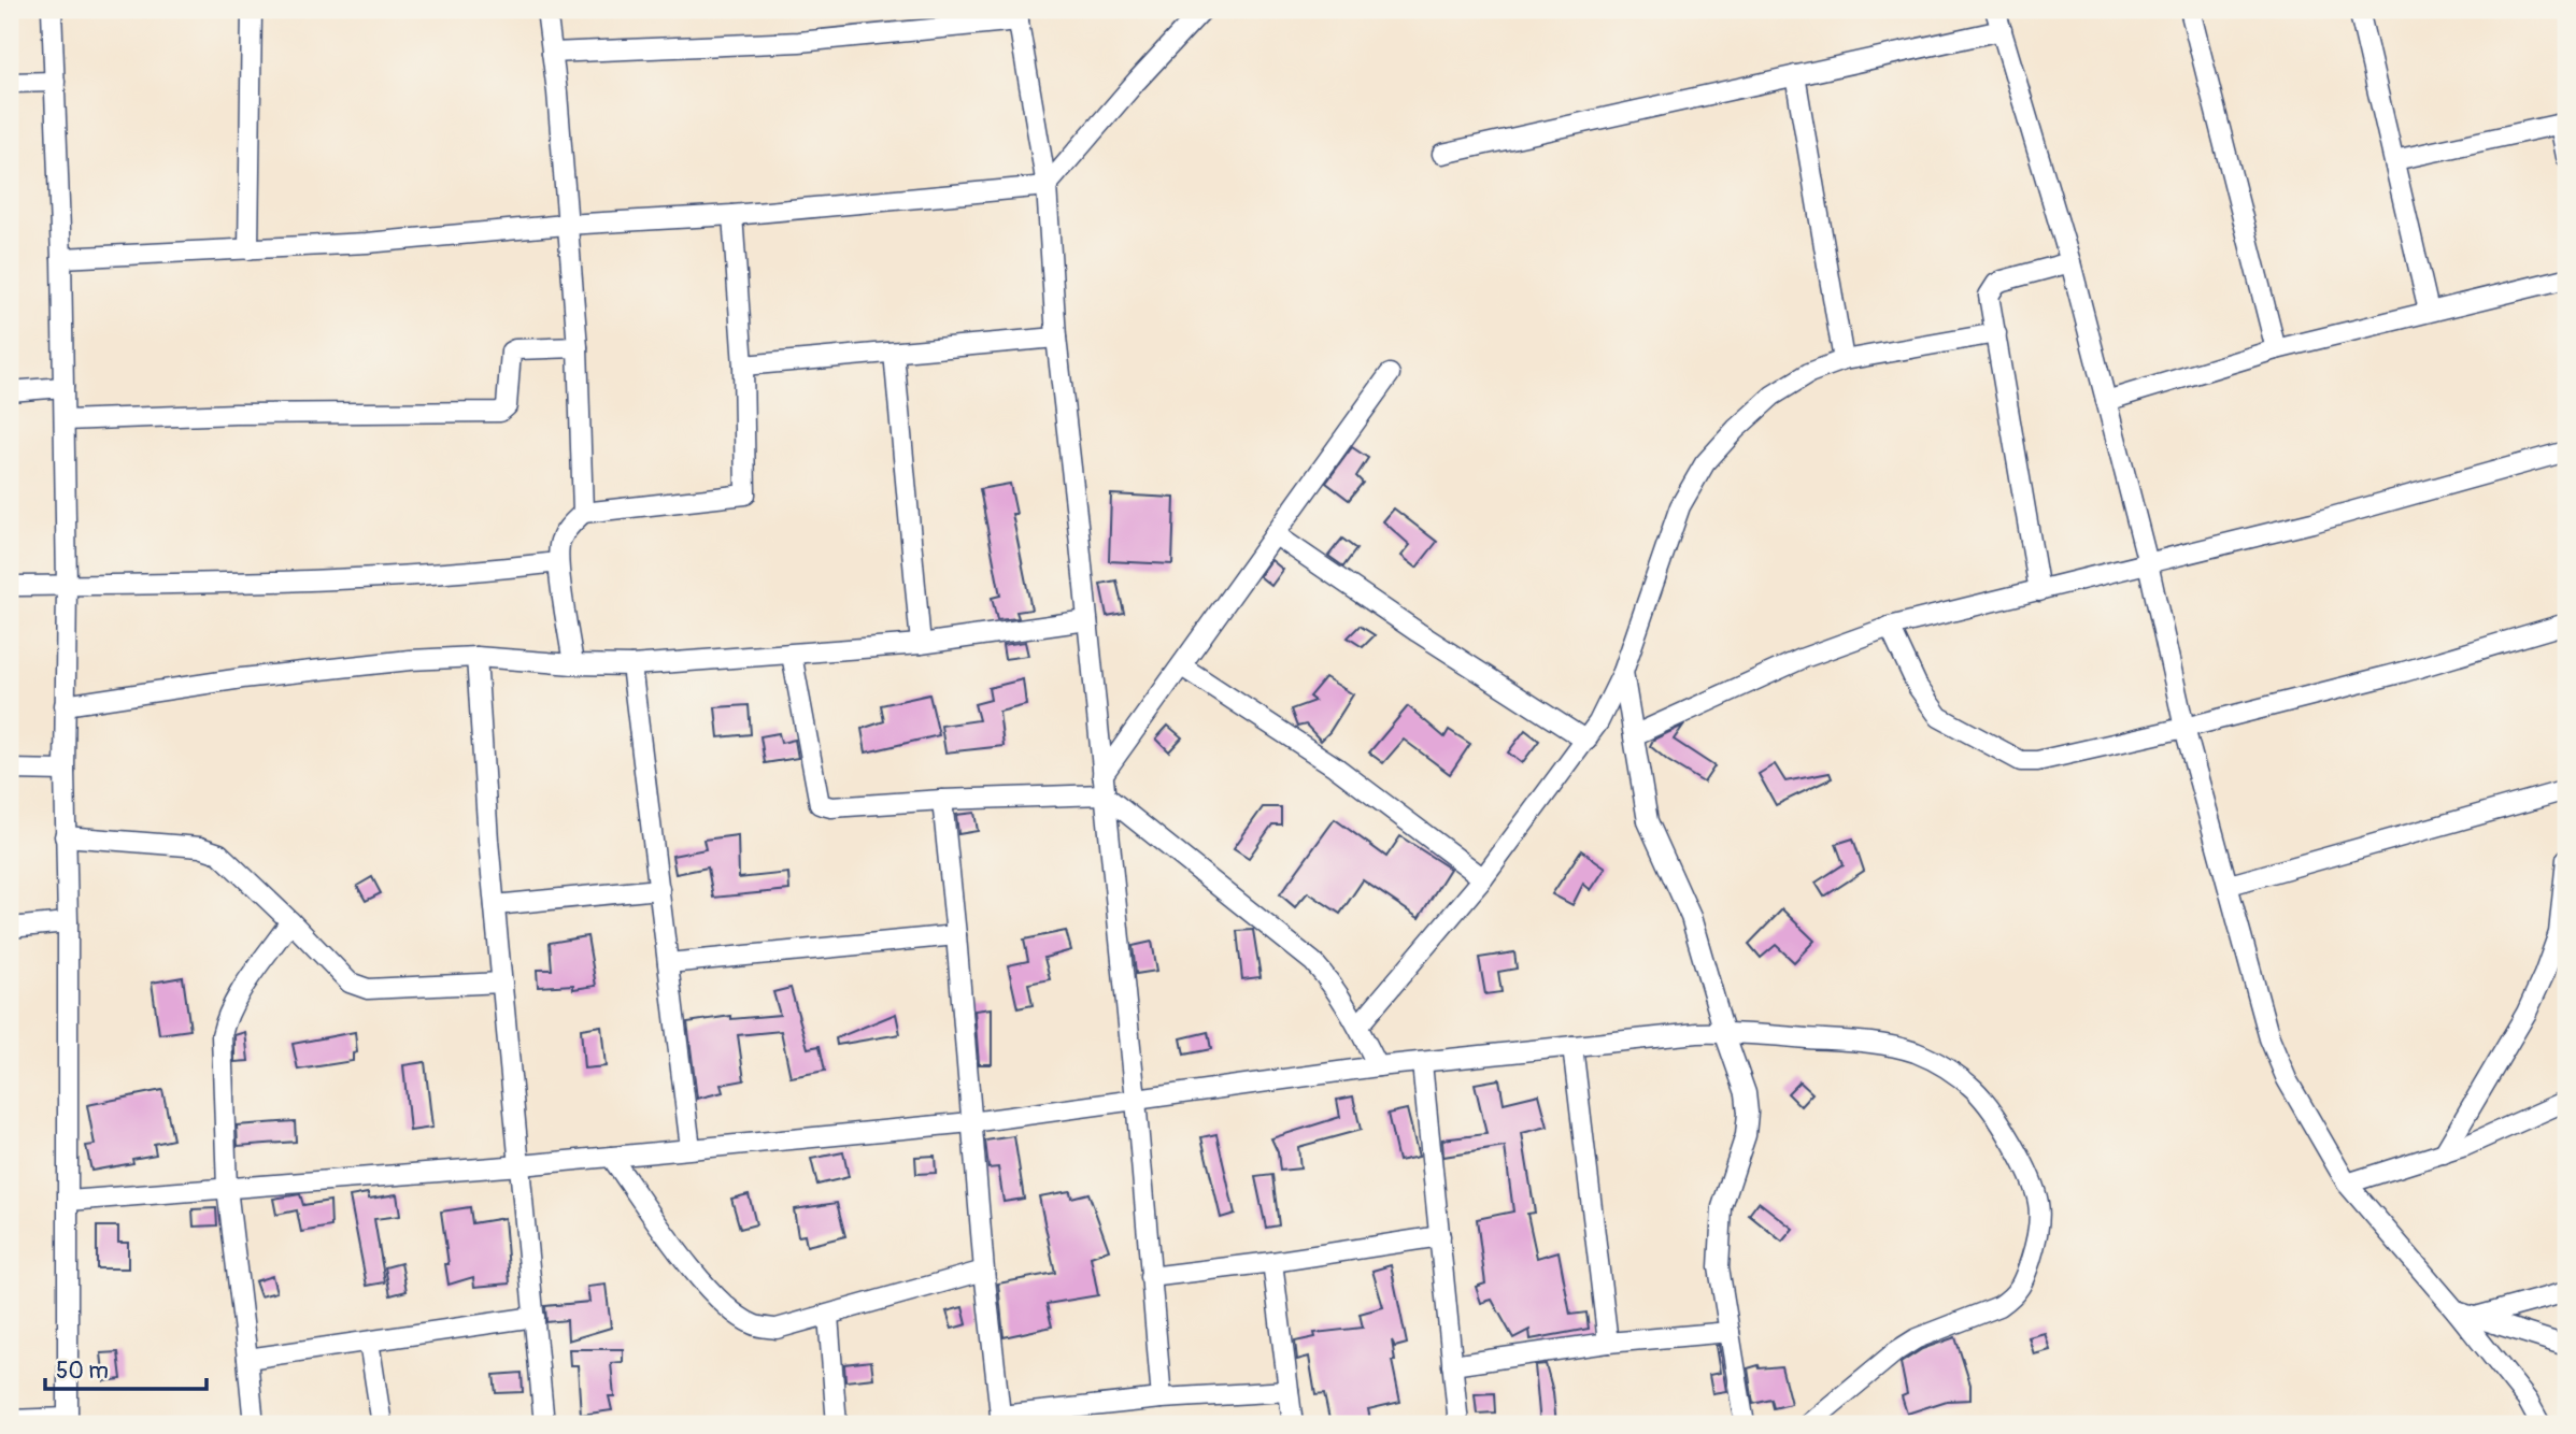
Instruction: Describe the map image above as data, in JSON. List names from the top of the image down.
{
  "scale_bar": "50 m"
}
